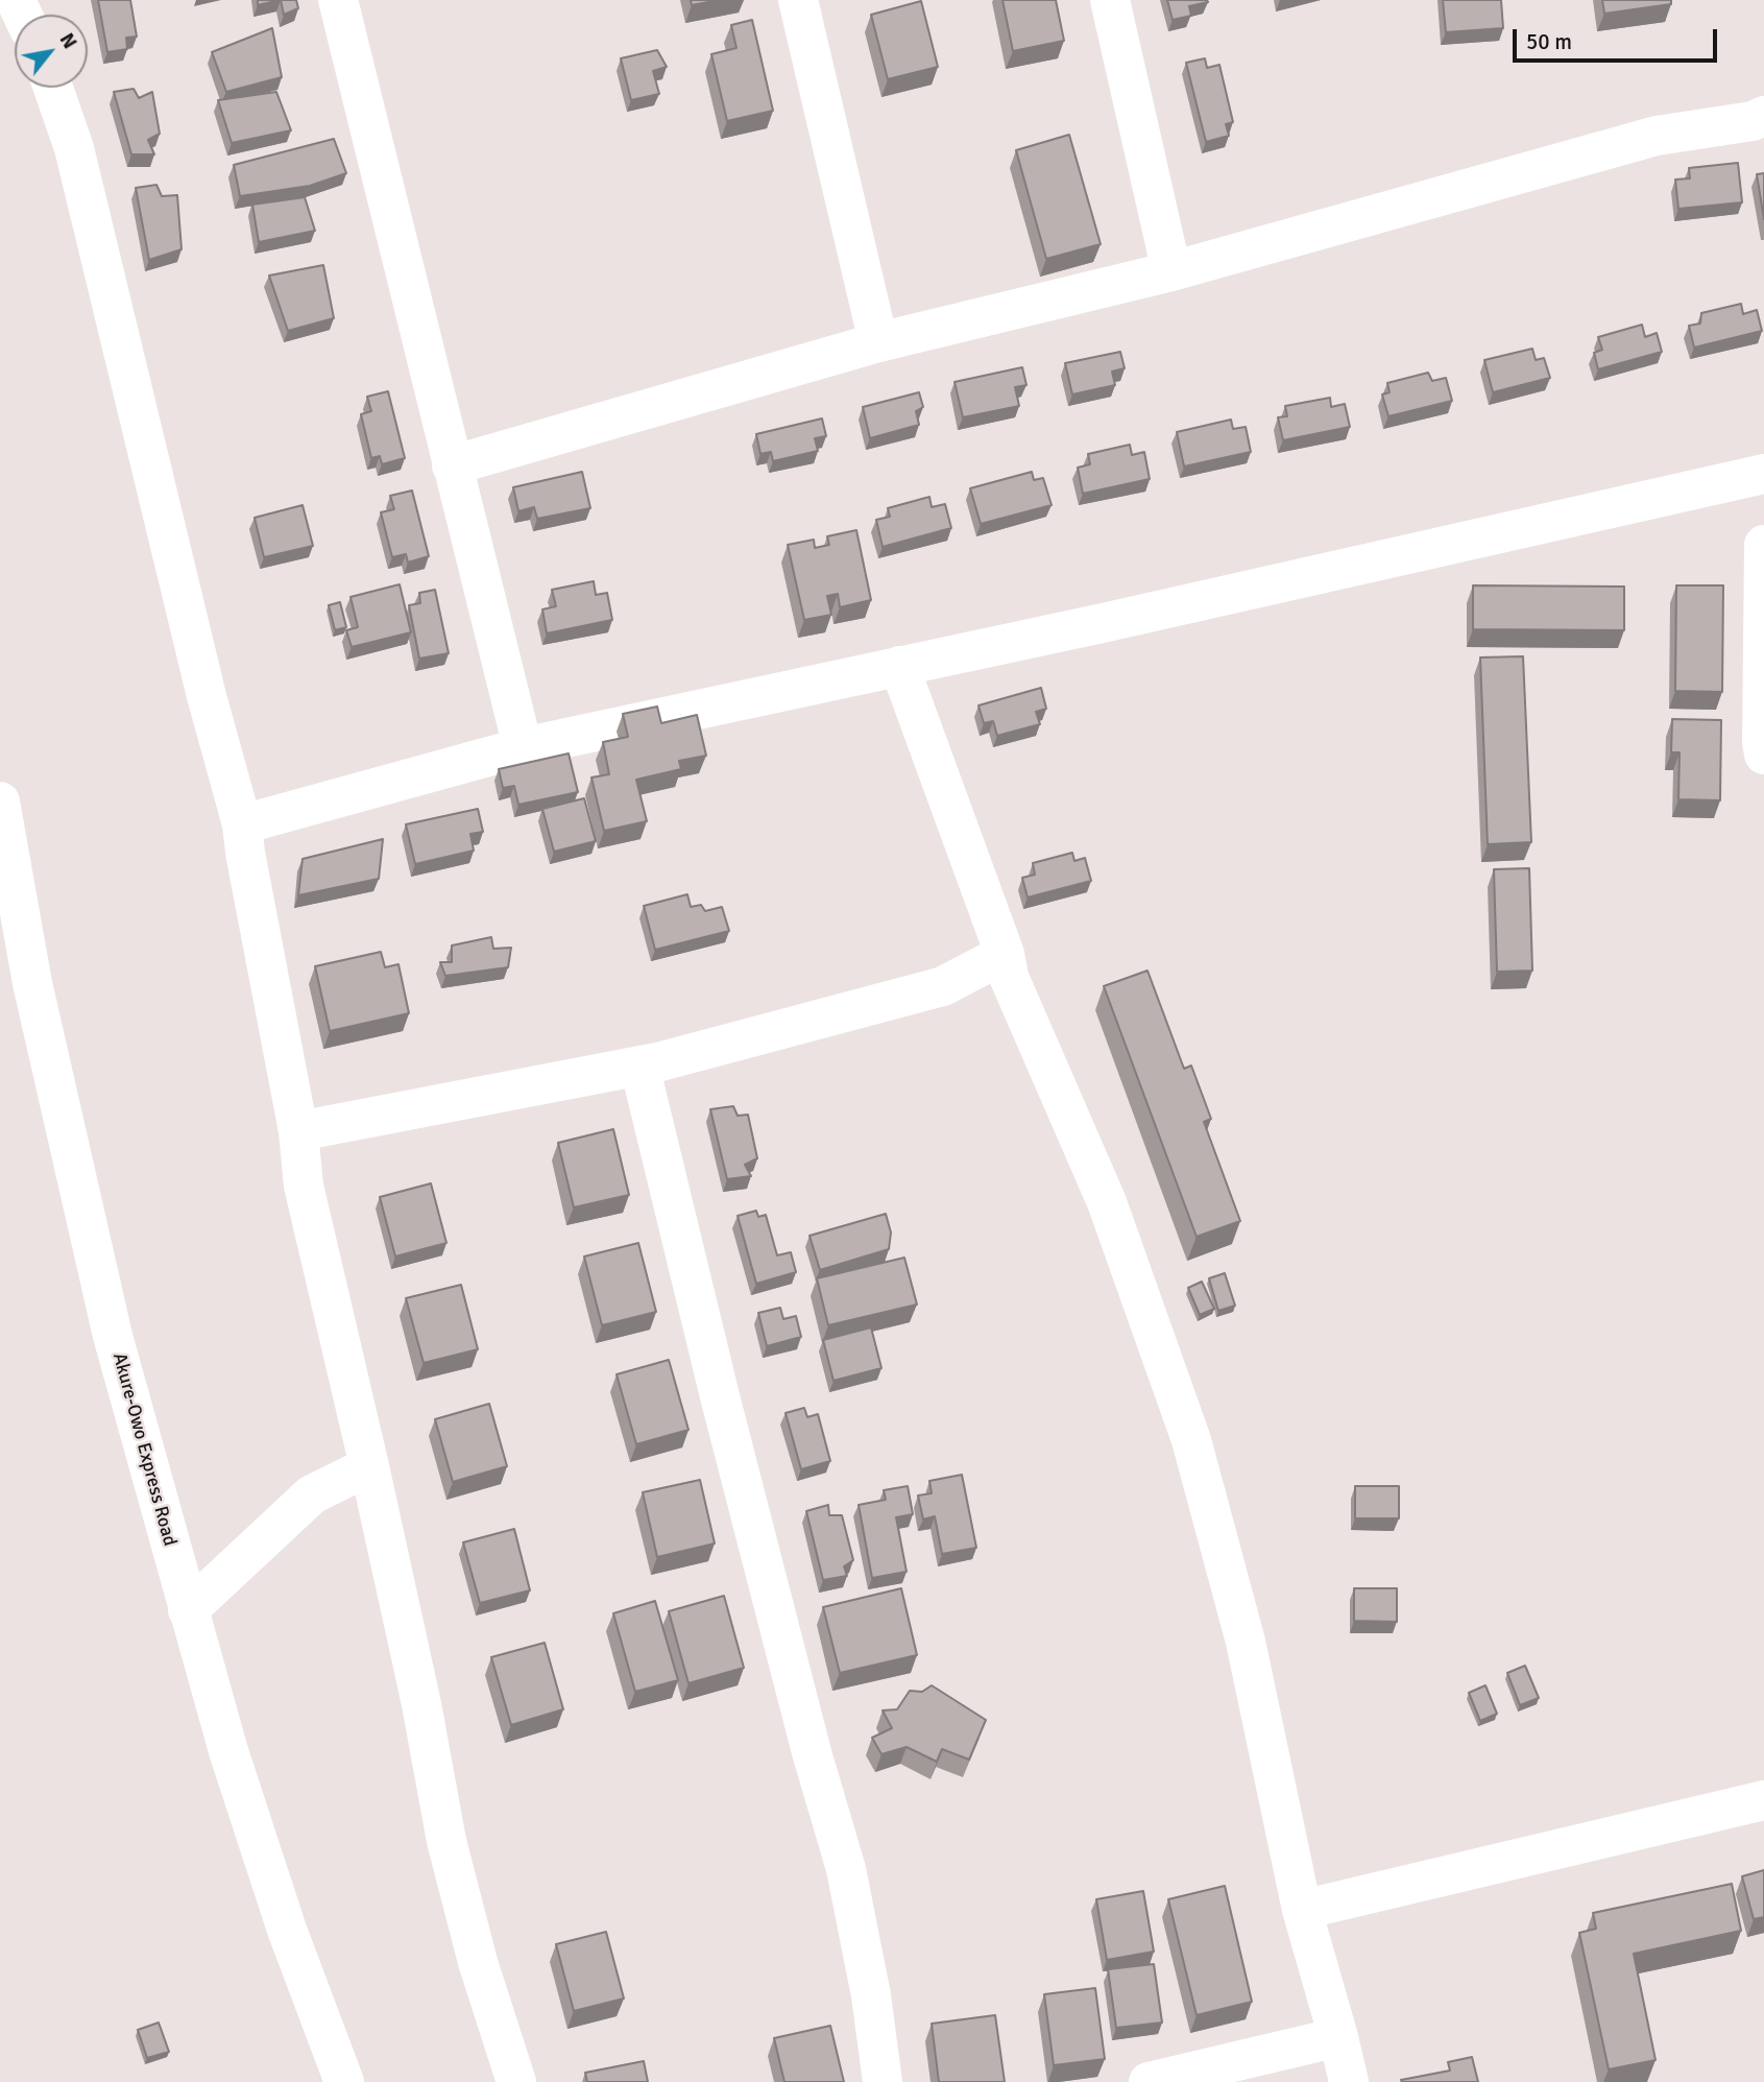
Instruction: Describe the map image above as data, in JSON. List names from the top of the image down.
{
  "streets": {
    "main road": ["Akure-Owo Express Road"]
  },
  "scale_bar": "50 m",
  "north": "top right"
}
